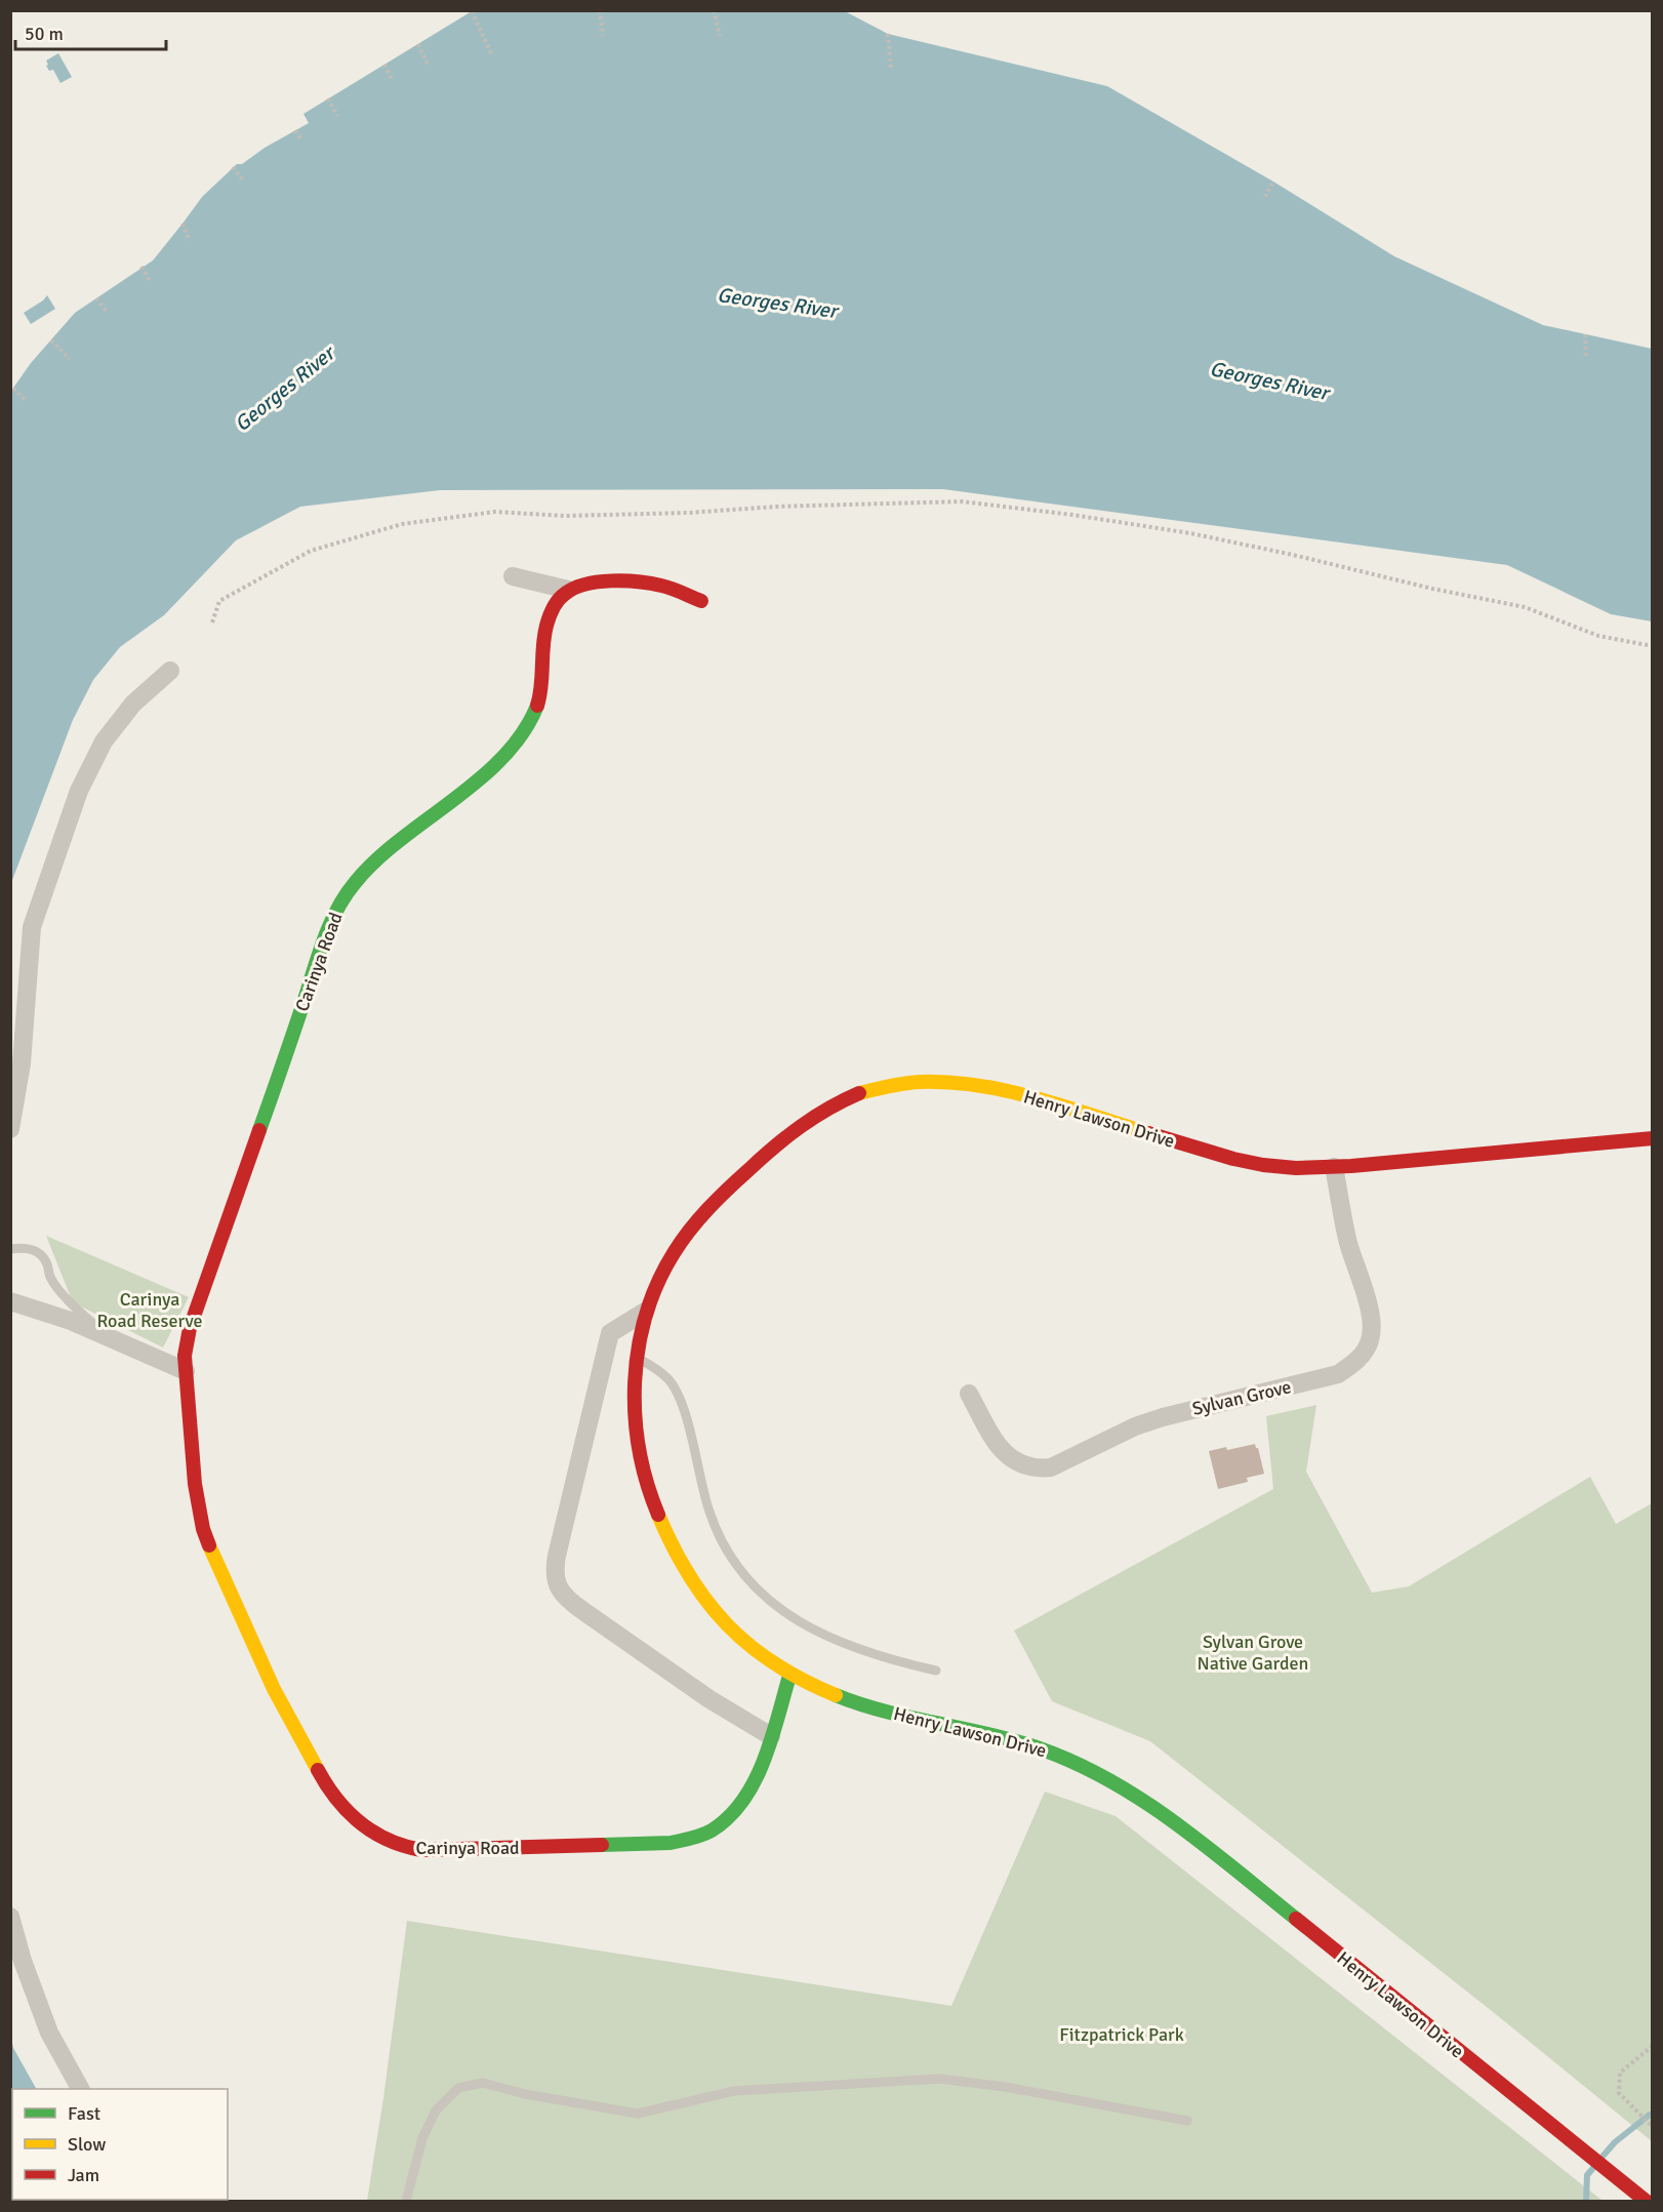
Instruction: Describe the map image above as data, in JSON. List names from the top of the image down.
{
  "streets": {
    "main road": ["Carinya Road", "Henry Lawson Drive"],
    "street": ["Sylvan Grove"]
  },
  "crossings": [
    ["Carinya Road", "Henry Lawson Drive"],
    ["Henry Lawson Drive", "Sylvan Grove"]
  ],
  "water": ["Georges River"],
  "parks": ["Carinya Road Reserve", "Sylvan Grove Native Garden", "Fitzpatrick Park"],
  "legend": ["Fast", "Slow", "Jam"],
  "scale_bar": "50 m"
}
